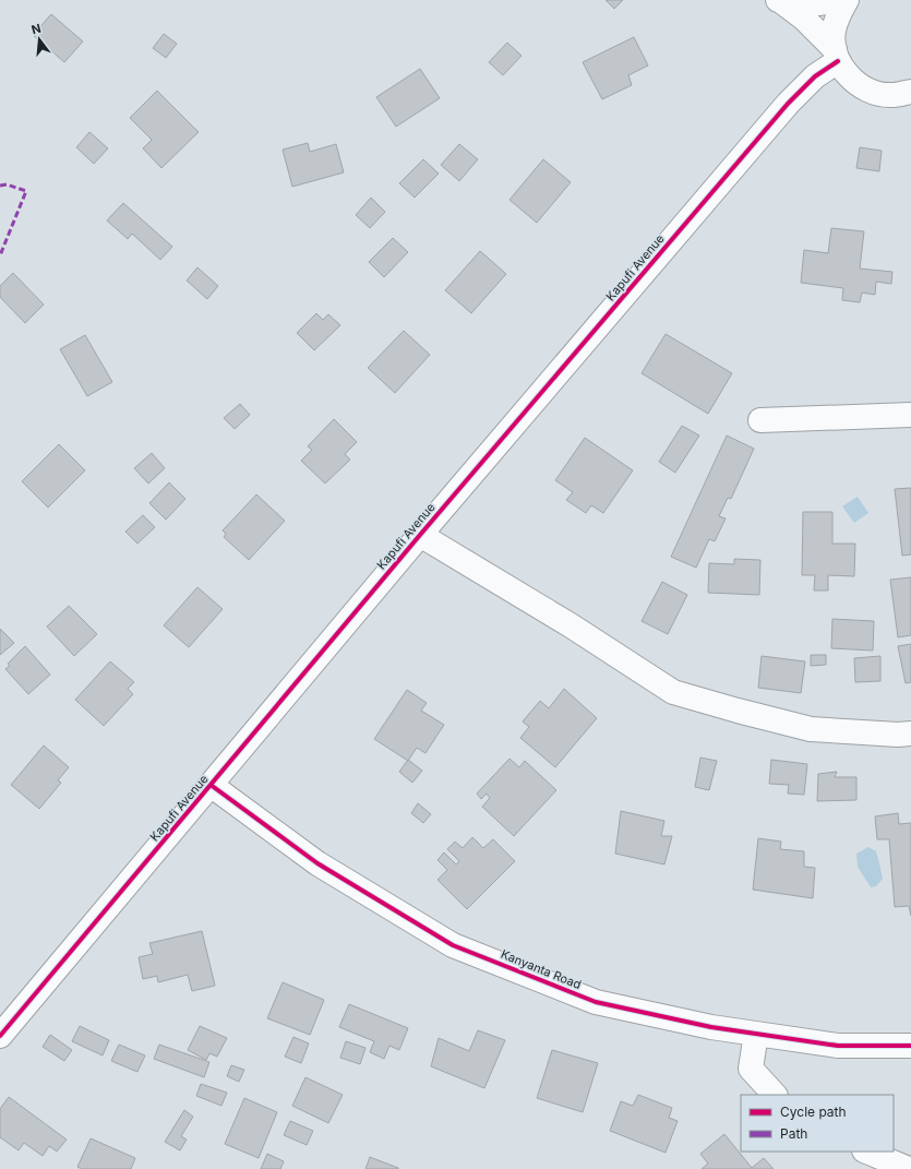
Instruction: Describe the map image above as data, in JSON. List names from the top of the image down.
{
  "streets": {
    "street": ["Kapufi Avenue", "Kanyanta Road"]
  },
  "crossings": [
    ["Kapufi Avenue", "Kanyanta Road"]
  ],
  "legend": ["Cycle path", "Path"],
  "north": "top"
}
